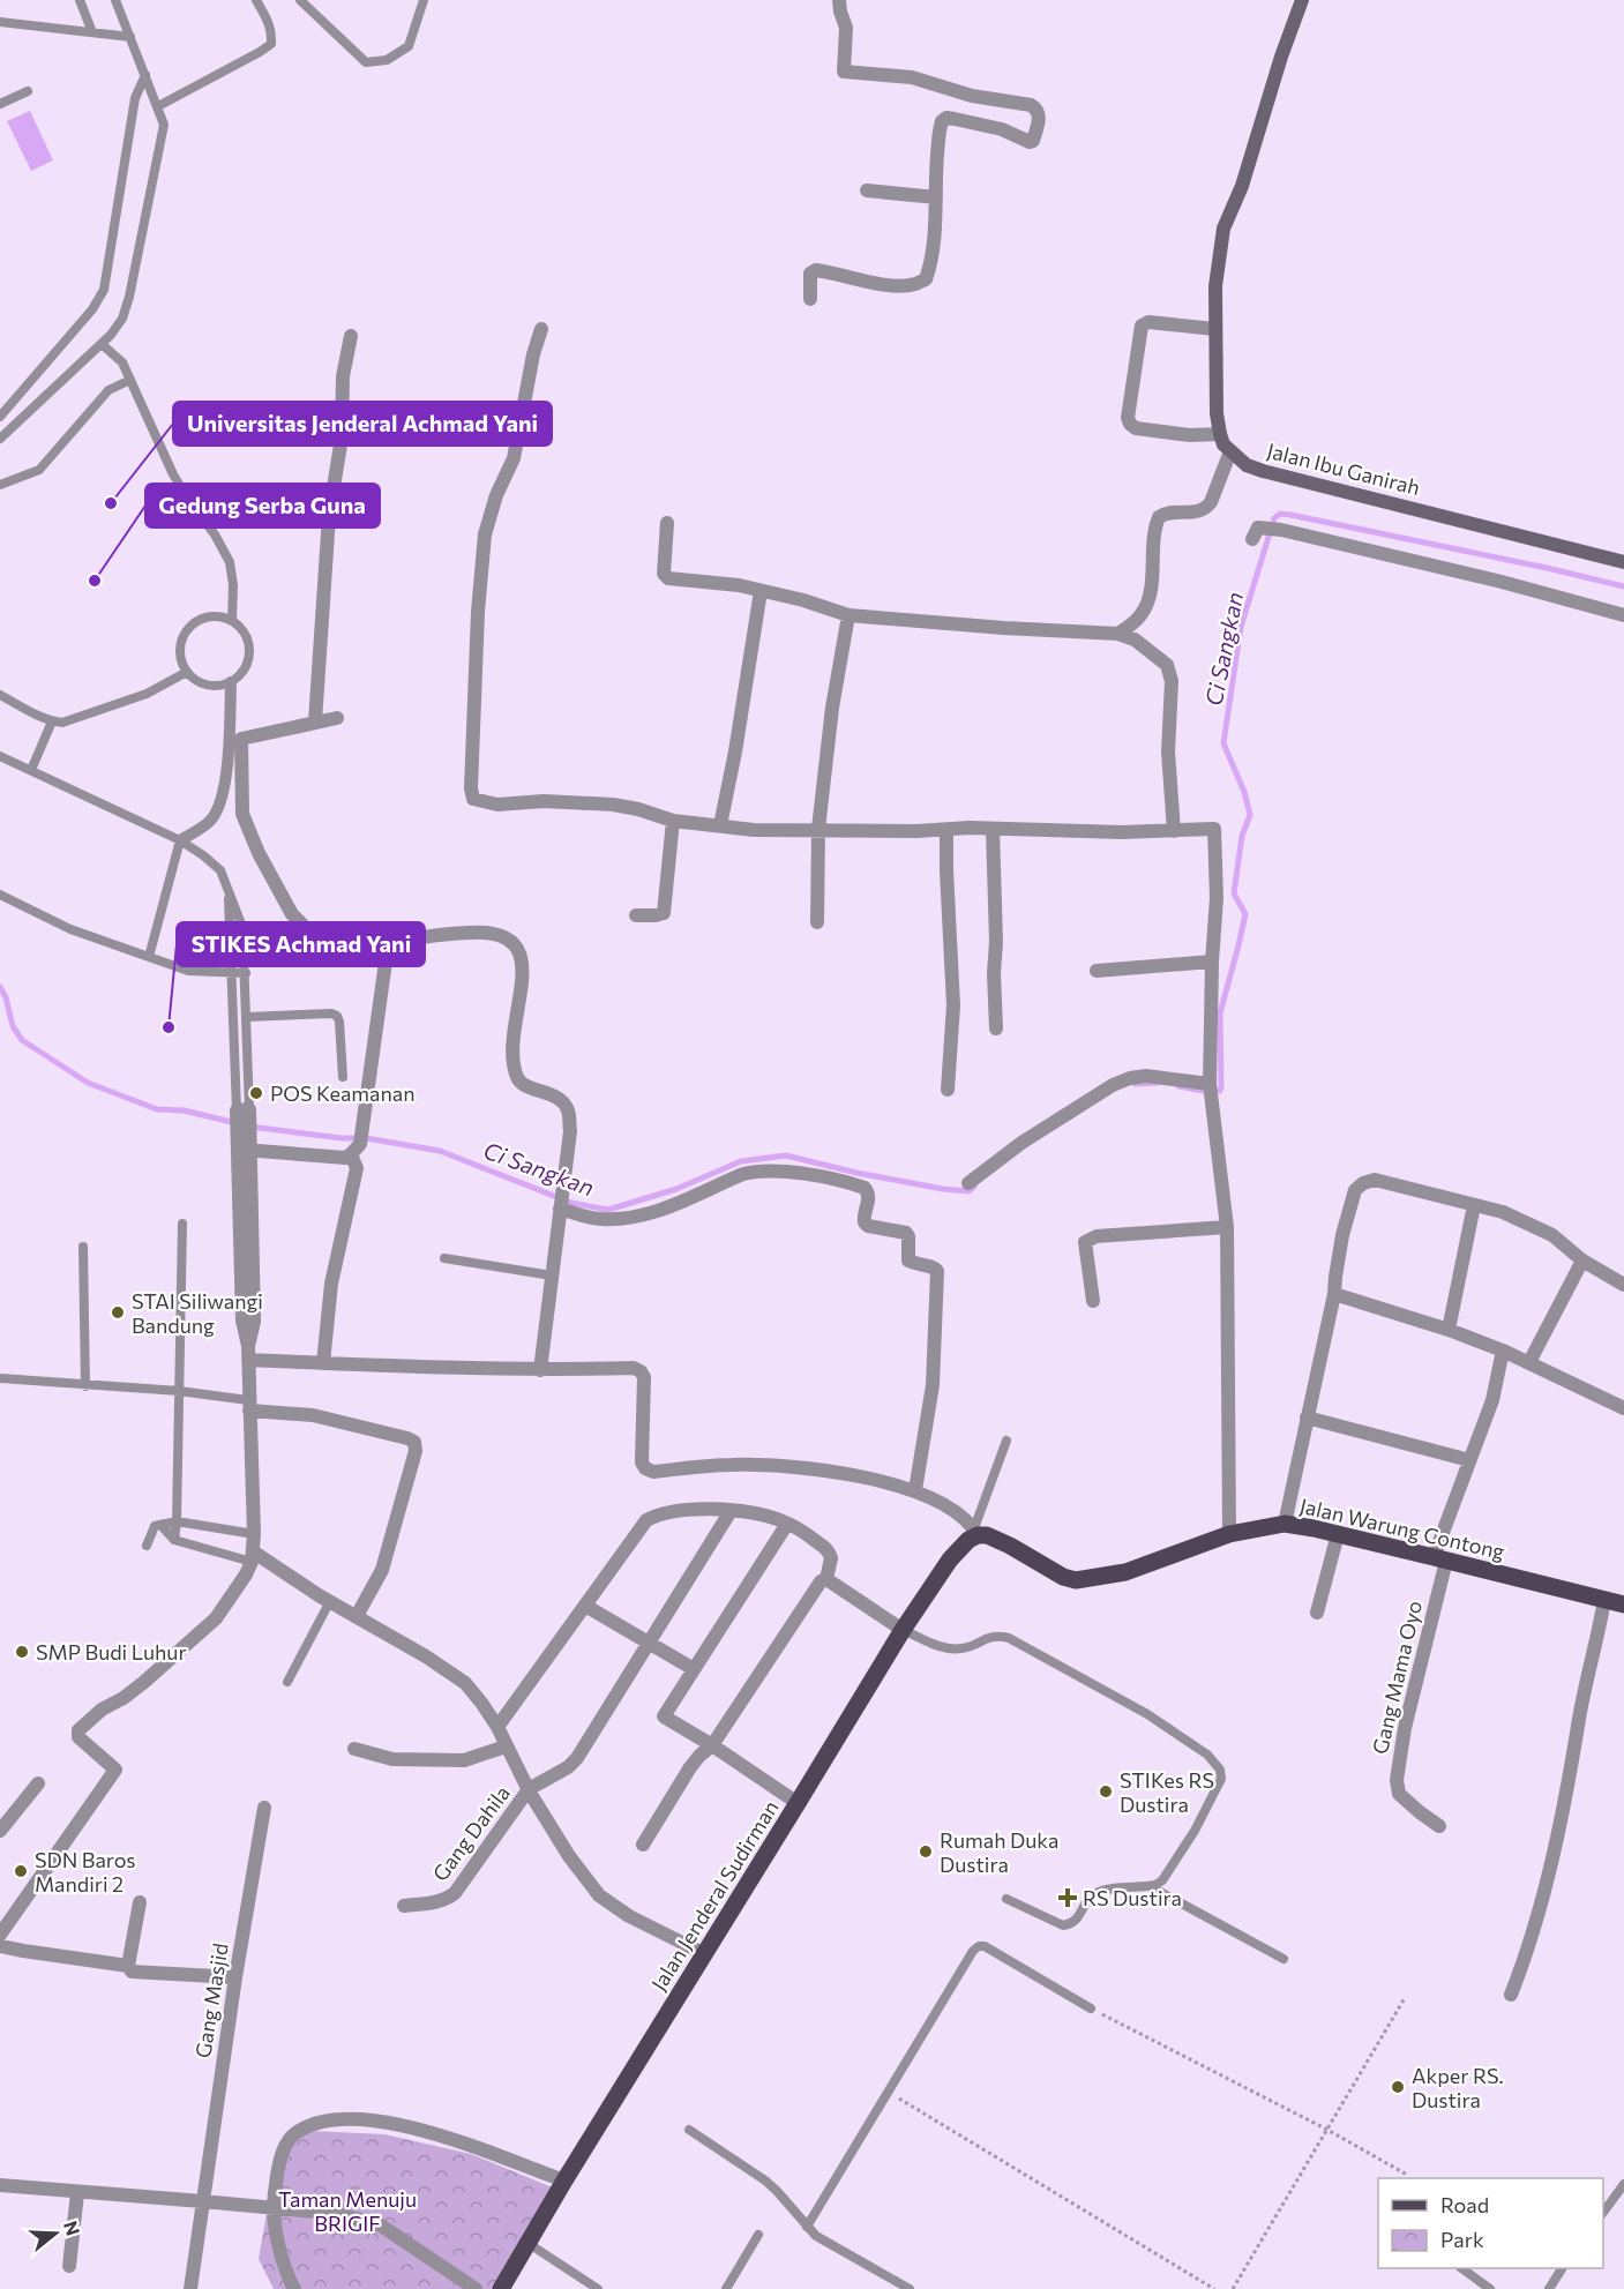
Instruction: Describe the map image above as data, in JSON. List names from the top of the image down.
{
  "streets": {
    "main road": ["Jalan Ibu Ganirah", "Jalan Warung Contong", "Jalan Jenderal Sudirman"],
    "street": ["Gang Mama Oyo", "Gang Dahila", "Gang Masjid"]
  },
  "crossings": [
    ["Jalan Warung Contong", "Gang Mama Oyo"],
    ["Jalan Warung Contong", "Jalan Jenderal Sudirman"]
  ],
  "water": ["Ci Sangkan"],
  "parks": ["Taman Menuju BRIGIF"],
  "places": {
    "other": [
      "Universitas Jenderal Achmad Yani",
      "Gedung Serba Guna",
      "STIKES Achmad Yani",
      "POS Keamanan",
      "STAI Siliwangi Bandung",
      "SMP Budi Luhur",
      "STIKes RS Dustira",
      "Rumah Duka Dustira",
      "SDN Baros Mandiri 2",
      "Akper RS. Dustira"
    ],
    "health": ["RS Dustira"]
  },
  "legend": ["Road", "Park"],
  "north": "right"
}
